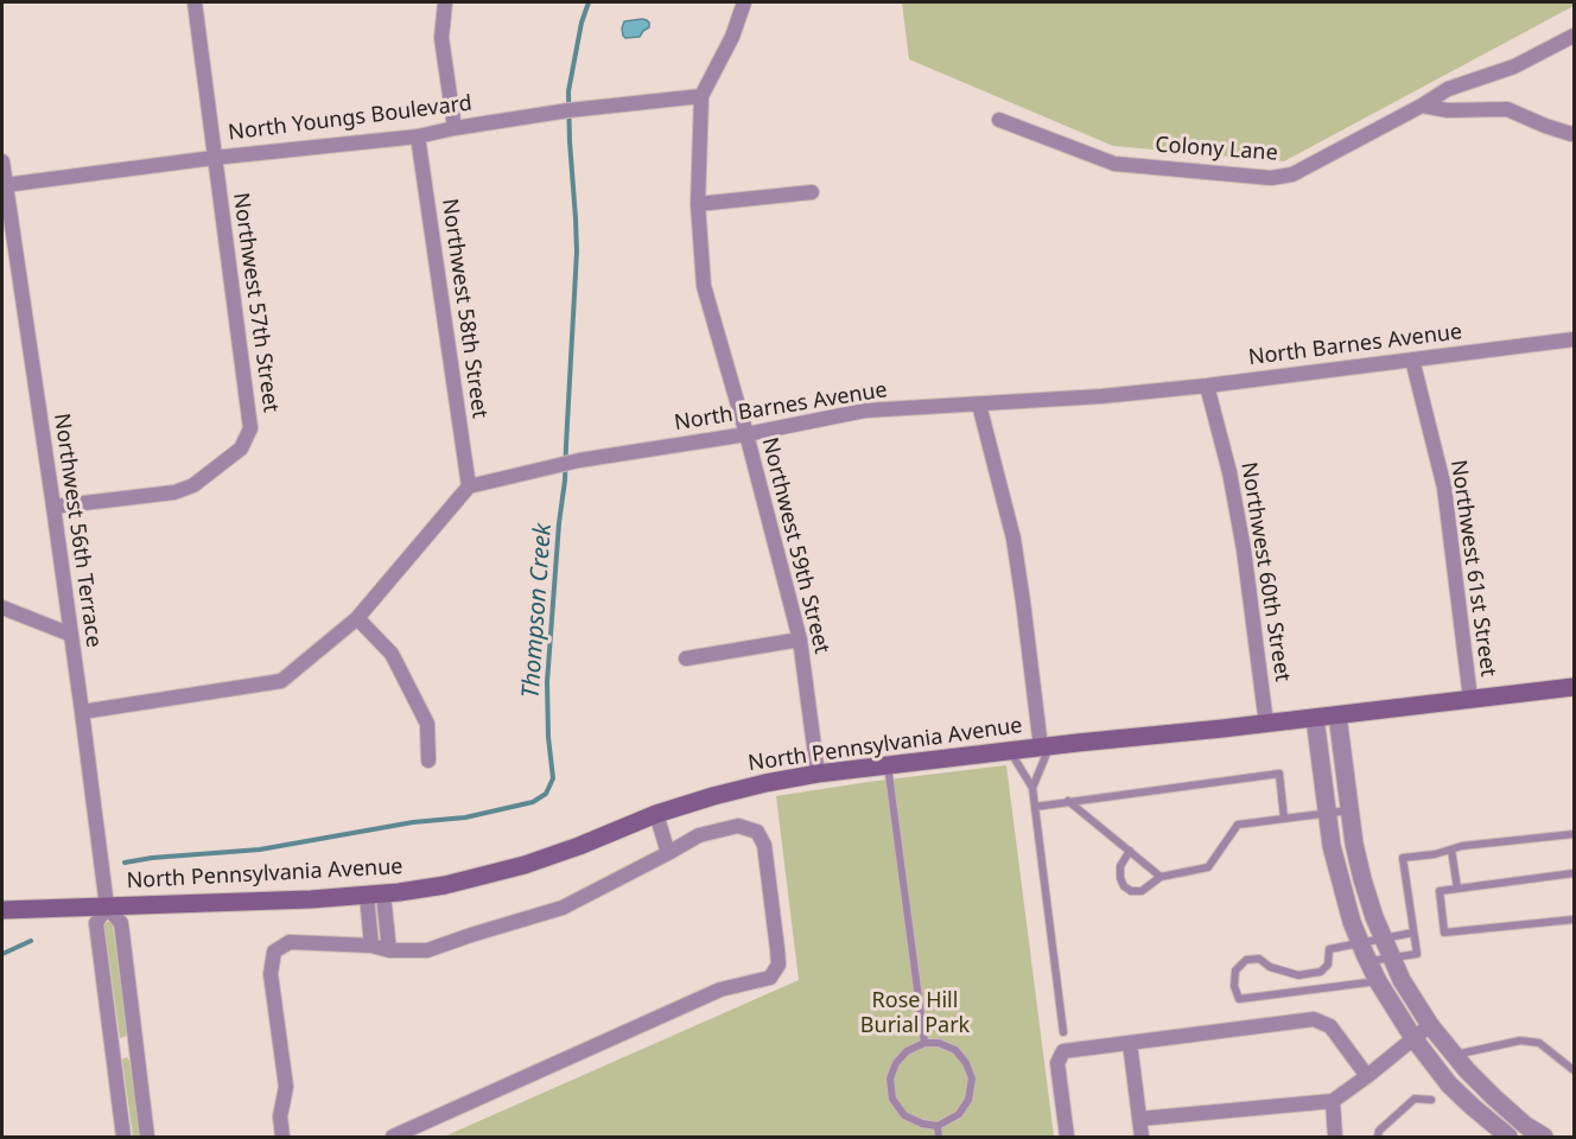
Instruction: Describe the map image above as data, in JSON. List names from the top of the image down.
{
  "streets": {
    "main road": ["North Pennsylvania Avenue"],
    "street": [
      "North Youngs Boulevard",
      "Colony Lane",
      "Northwest 57th Street",
      "Northwest 58th Street",
      "North Barnes Avenue",
      "Northwest 56th Terrace",
      "Northwest 59th Street",
      "Northwest 61st Street",
      "Northwest 60th Street"
    ]
  },
  "crossings": [
    ["North Youngs Boulevard", "Northwest 57th Street"],
    ["North Youngs Boulevard", "Northwest 58th Street"],
    ["North Youngs Boulevard", "Northwest 56th Terrace"],
    ["North Youngs Boulevard", "Northwest 59th Street"],
    ["Northwest 57th Street", "Northwest 56th Terrace"],
    ["Northwest 58th Street", "North Barnes Avenue"],
    ["North Barnes Avenue", "Northwest 59th Street"],
    ["North Barnes Avenue", "Northwest 61st Street"],
    ["North Barnes Avenue", "Northwest 60th Street"],
    ["Northwest 56th Terrace", "North Pennsylvania Avenue"],
    ["Northwest 59th Street", "North Pennsylvania Avenue"],
    ["Northwest 61st Street", "North Pennsylvania Avenue"],
    ["Northwest 60th Street", "North Pennsylvania Avenue"]
  ],
  "water": ["Thompson Creek"],
  "parks": ["Rose Hill Burial Park"]
}
